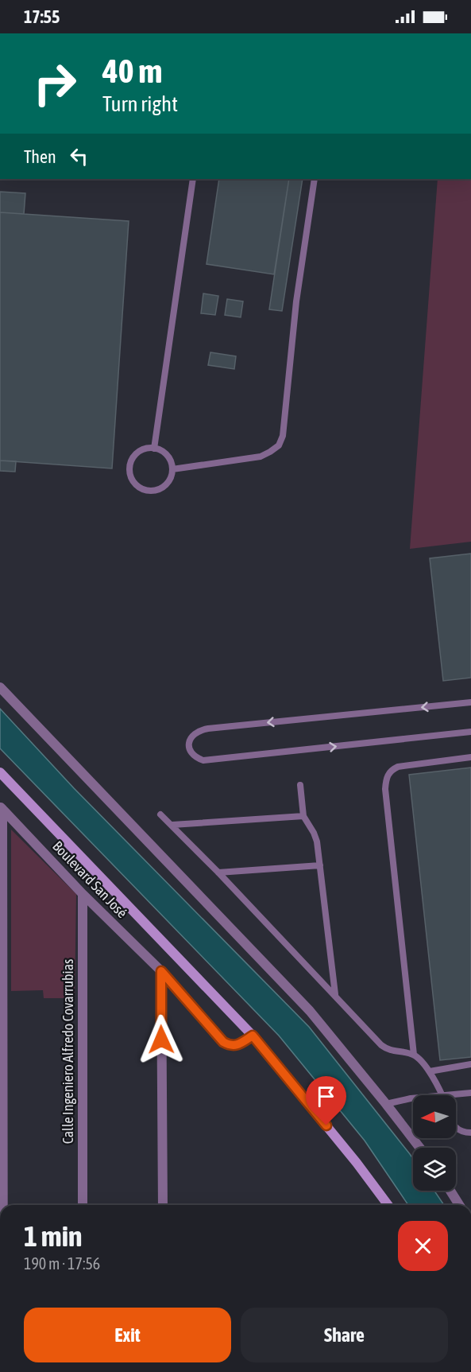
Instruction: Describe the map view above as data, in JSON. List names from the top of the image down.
{
  "streets": {
    "street": ["Boulevard San José", "Calle Ingeniero Alfredo Covarrubias"]
  },
  "crossings": [
    ["Boulevard San José", "Calle Ingeniero Alfredo Covarrubias"]
  ],
  "north": "left",
  "page": {
    "status": "17:55",
    "turn": ["40 m", "Turn right"],
    "then": "Then",
    "heading": ["1 min", "190 m · 17:56"],
    "buttons": ["Exit", "Share"]
  }
}
